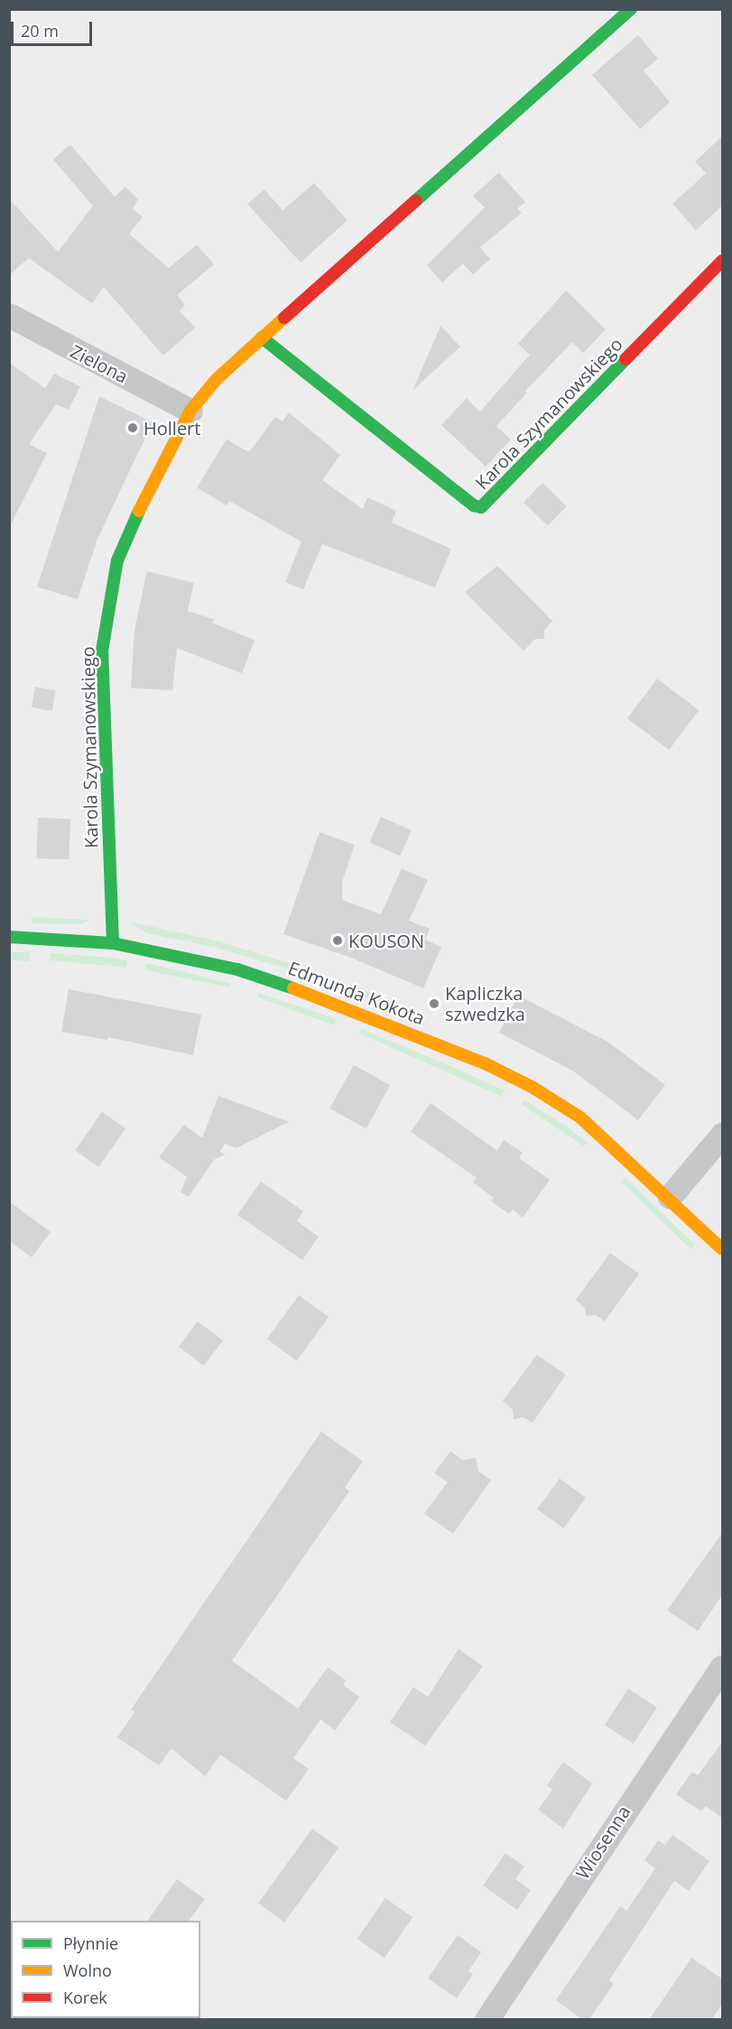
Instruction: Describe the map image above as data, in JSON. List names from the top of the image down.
{
  "streets": {
    "street": [
      "Zielona",
      "Karola Szymanowskiego",
      "Edmunda Kokota",
      "Wiosenna"
    ]
  },
  "crossings": [
    ["Zielona", "Karola Szymanowskiego"],
    ["Karola Szymanowskiego", "Edmunda Kokota"]
  ],
  "places": ["Hollert", "KOUSON", "Kapliczka szwedzka"],
  "legend": ["Płynnie", "Wolno", "Korek"],
  "scale_bar": "20 m"
}
